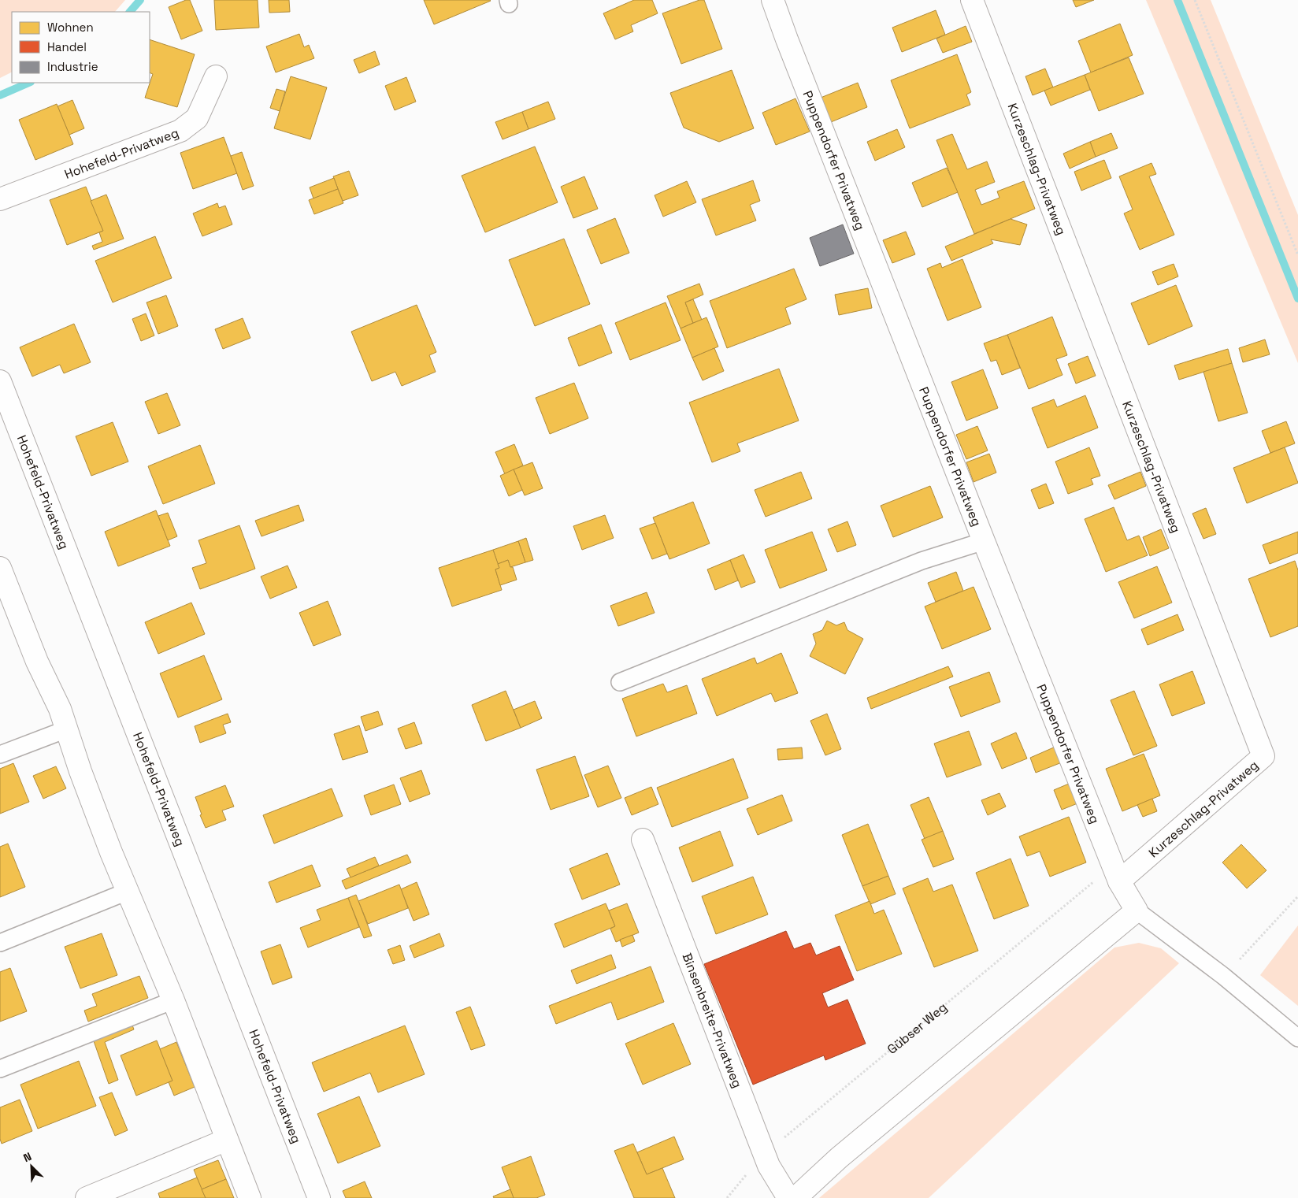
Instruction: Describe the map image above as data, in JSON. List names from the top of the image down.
{
  "streets": {
    "street": [
      "Hohefeld-Privatweg",
      "Puppendorfer Privatweg",
      "Kurzeschlag-Privatweg",
      "Binsenbreite-Privatweg"
    ],
    "path": ["Gübser Weg"]
  },
  "crossings": [
    ["Puppendorfer Privatweg", "Kurzeschlag-Privatweg"],
    ["Puppendorfer Privatweg", "Gübser Weg"],
    ["Kurzeschlag-Privatweg", "Gübser Weg"],
    ["Binsenbreite-Privatweg", "Gübser Weg"]
  ],
  "legend": ["Wohnen", "Handel", "Industrie"],
  "north": "top left"
}
